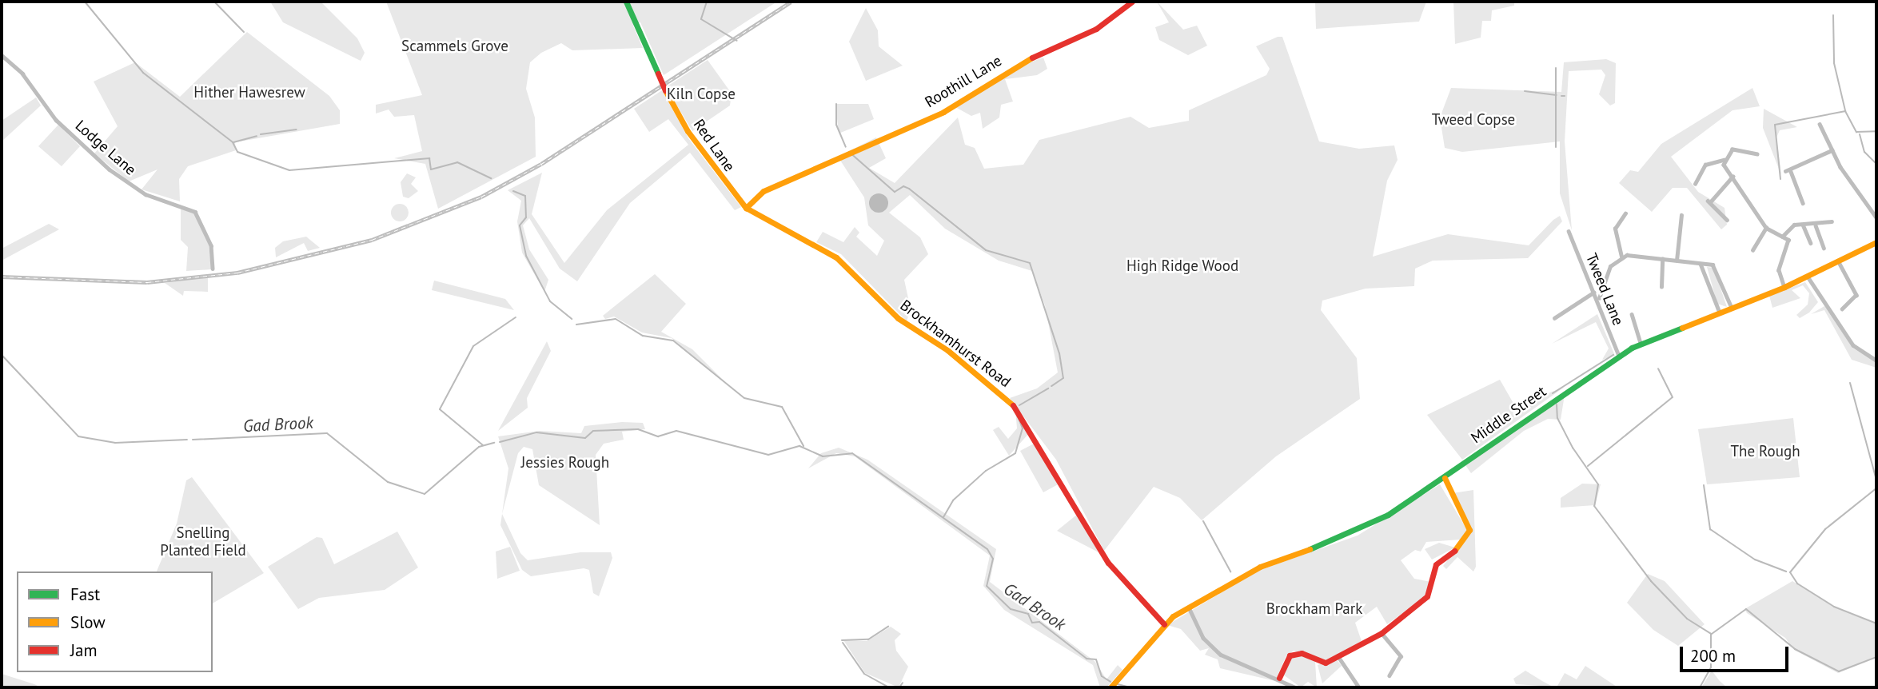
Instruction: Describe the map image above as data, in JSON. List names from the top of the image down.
{
  "streets": {
    "street": [
      "Roothill Lane",
      "Red Lane",
      "Lodge Lane",
      "Tweed Lane",
      "Brockhamhurst Road",
      "Middle Street"
    ]
  },
  "crossings": [
    ["Roothill Lane", "Red Lane"],
    ["Roothill Lane", "Brockhamhurst Road"],
    ["Red Lane", "Brockhamhurst Road"],
    ["Tweed Lane", "Middle Street"],
    ["Brockhamhurst Road", "Middle Street"]
  ],
  "water": ["Gad Brook"],
  "parks": [
    "Scammels Grove",
    "Hither Hawesrew",
    "Kiln Copse",
    "Tweed Copse",
    "High Ridge Wood",
    "The Rough",
    "Jessies Rough",
    "Snelling Planted Field",
    "Brockham Park"
  ],
  "legend": ["Fast", "Slow", "Jam"],
  "scale_bar": "200 m"
}
